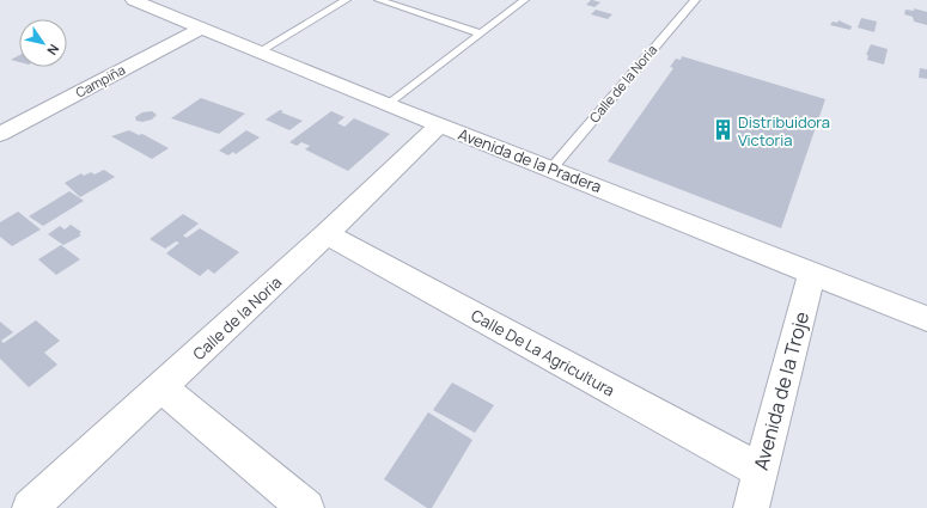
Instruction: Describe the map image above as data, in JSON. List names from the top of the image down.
{
  "streets": {
    "street": [
      "Campiña",
      "Calle de la Noria",
      "Avenida de la Pradera",
      "Calle De La Agricultura",
      "Avenida de la Troje"
    ]
  },
  "crossings": [
    ["Campiña", "Avenida de la Pradera"],
    ["Calle de la Noria", "Avenida de la Pradera"],
    ["Calle de la Noria", "Calle De La Agricultura"],
    ["Avenida de la Pradera", "Avenida de la Troje"],
    ["Calle De La Agricultura", "Avenida de la Troje"]
  ],
  "places": {
    "building": ["Distribuidora Victoria"]
  },
  "north": "bottom right"
}
